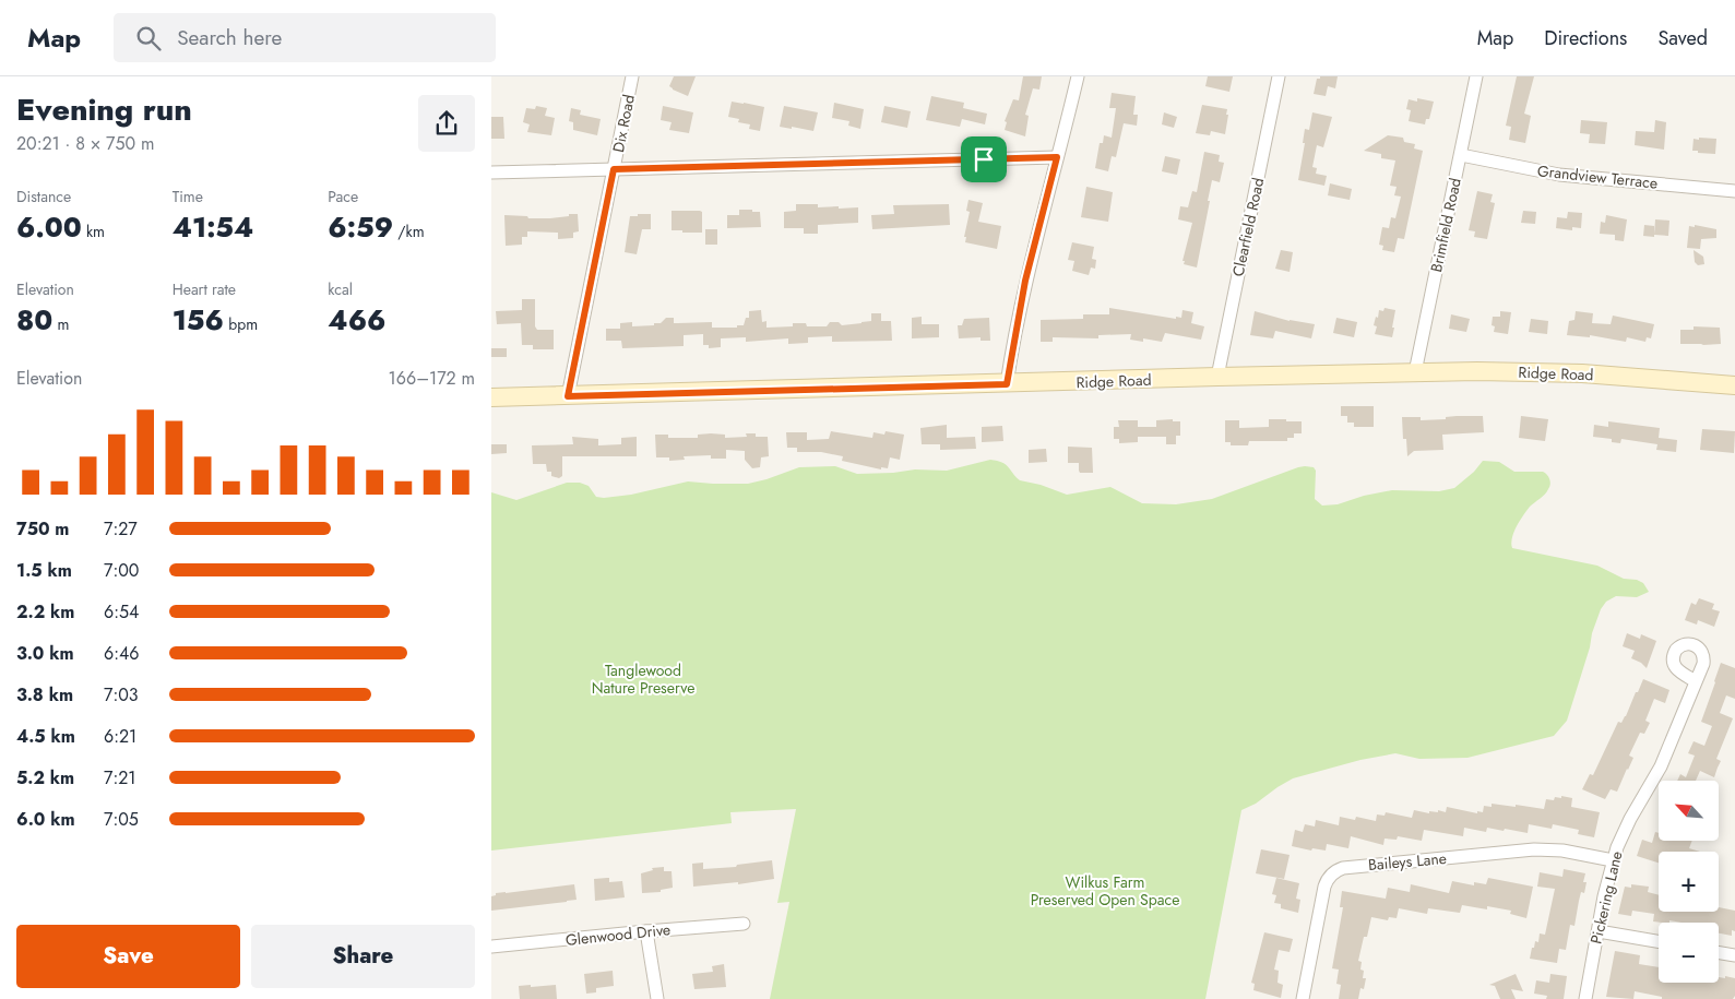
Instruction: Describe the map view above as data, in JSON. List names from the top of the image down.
{
  "streets": {
    "street": [
      "Dix Road",
      "Grandview Terrace",
      "Brimfield Road",
      "Clearfield Road",
      "Ridge Road",
      "Baileys Lane",
      "Pickering Lane",
      "Glenwood Drive"
    ]
  },
  "crossings": [
    ["Dix Road", "Ridge Road"],
    ["Grandview Terrace", "Brimfield Road"],
    ["Brimfield Road", "Ridge Road"],
    ["Clearfield Road", "Ridge Road"],
    ["Baileys Lane", "Pickering Lane"]
  ],
  "parks": ["Tanglewood Nature Preserve", "Wilkus Farm Preserved Open Space"],
  "north": "top left",
  "page": {
    "header": "Map",
    "search": "Search here",
    "nav": ["Map", "Directions", "Saved"],
    "heading": ["Evening run", "20:21 · 8 × 750 m"],
    "stats": [
      ["Distance", "6.00 km"],
      ["Time", "41:54"],
      ["Pace", "6:59 /km"],
      ["Elevation", "80 m"],
      ["Heart rate", "156 bpm"],
      ["kcal", "466"]
    ],
    "chart": ["Elevation", "166–172 m"],
    "list": [
      {
        "name": "750 m",
        "note": "7:27"
      },
      {
        "name": "1.5 km",
        "note": "7:00"
      },
      {
        "name": "2.2 km",
        "note": "6:54"
      },
      {
        "name": "3.0 km",
        "note": "6:46"
      },
      {
        "name": "3.8 km",
        "note": "7:03"
      },
      {
        "name": "4.5 km",
        "note": "6:21"
      },
      {
        "name": "5.2 km",
        "note": "7:21"
      },
      {
        "name": "6.0 km",
        "note": "7:05"
      }
    ],
    "map_buttons": ["+", "−"],
    "buttons": ["Save", "Share"]
  }
}
